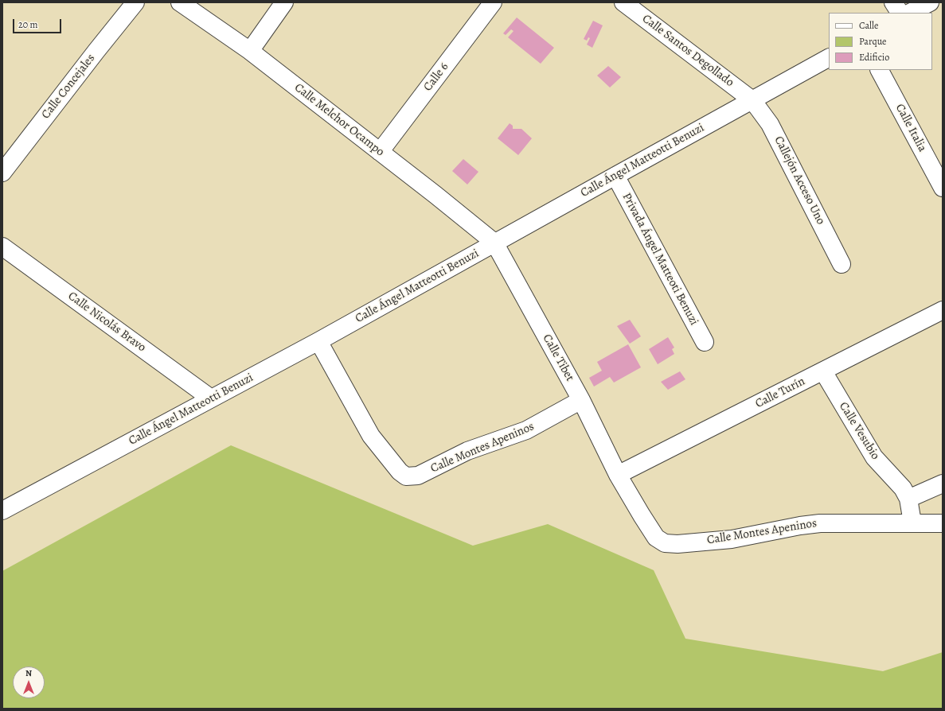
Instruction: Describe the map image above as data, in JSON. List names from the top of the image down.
{
  "streets": {
    "street": [
      "Calle Santos Degollado",
      "Calle 6",
      "Calle Concejales",
      "Calle Melchor Ocampo",
      "Calle Italia",
      "Calle Ángel Matteotti Benuzi",
      "Callejón Acceso Uno",
      "Privada Ángel Matteoti Benuzi",
      "Calle Nicolás Bravo",
      "Calle Tibet",
      "Calle Turín",
      "Calle Vesubio",
      "Calle Montes Apeninos"
    ]
  },
  "crossings": [
    ["Calle Santos Degollado", "Calle Ángel Matteotti Benuzi"],
    ["Calle Santos Degollado", "Callejón Acceso Uno"],
    ["Calle 6", "Calle Melchor Ocampo"],
    ["Calle Melchor Ocampo", "Calle Ángel Matteotti Benuzi"],
    ["Calle Melchor Ocampo", "Calle Tibet"],
    ["Calle Ángel Matteotti Benuzi", "Callejón Acceso Uno"],
    ["Calle Ángel Matteotti Benuzi", "Privada Ángel Matteoti Benuzi"],
    ["Calle Ángel Matteotti Benuzi", "Calle Nicolás Bravo"],
    ["Calle Ángel Matteotti Benuzi", "Calle Tibet"],
    ["Calle Ángel Matteotti Benuzi", "Calle Montes Apeninos"],
    ["Calle Tibet", "Calle Turín"],
    ["Calle Tibet", "Calle Montes Apeninos"],
    ["Calle Turín", "Calle Vesubio"],
    ["Calle Turín", "Calle Montes Apeninos"],
    ["Calle Vesubio", "Calle Montes Apeninos"]
  ],
  "legend": ["Calle", "Parque", "Edificio"],
  "scale_bar": "20 m",
  "north": "top"
}
